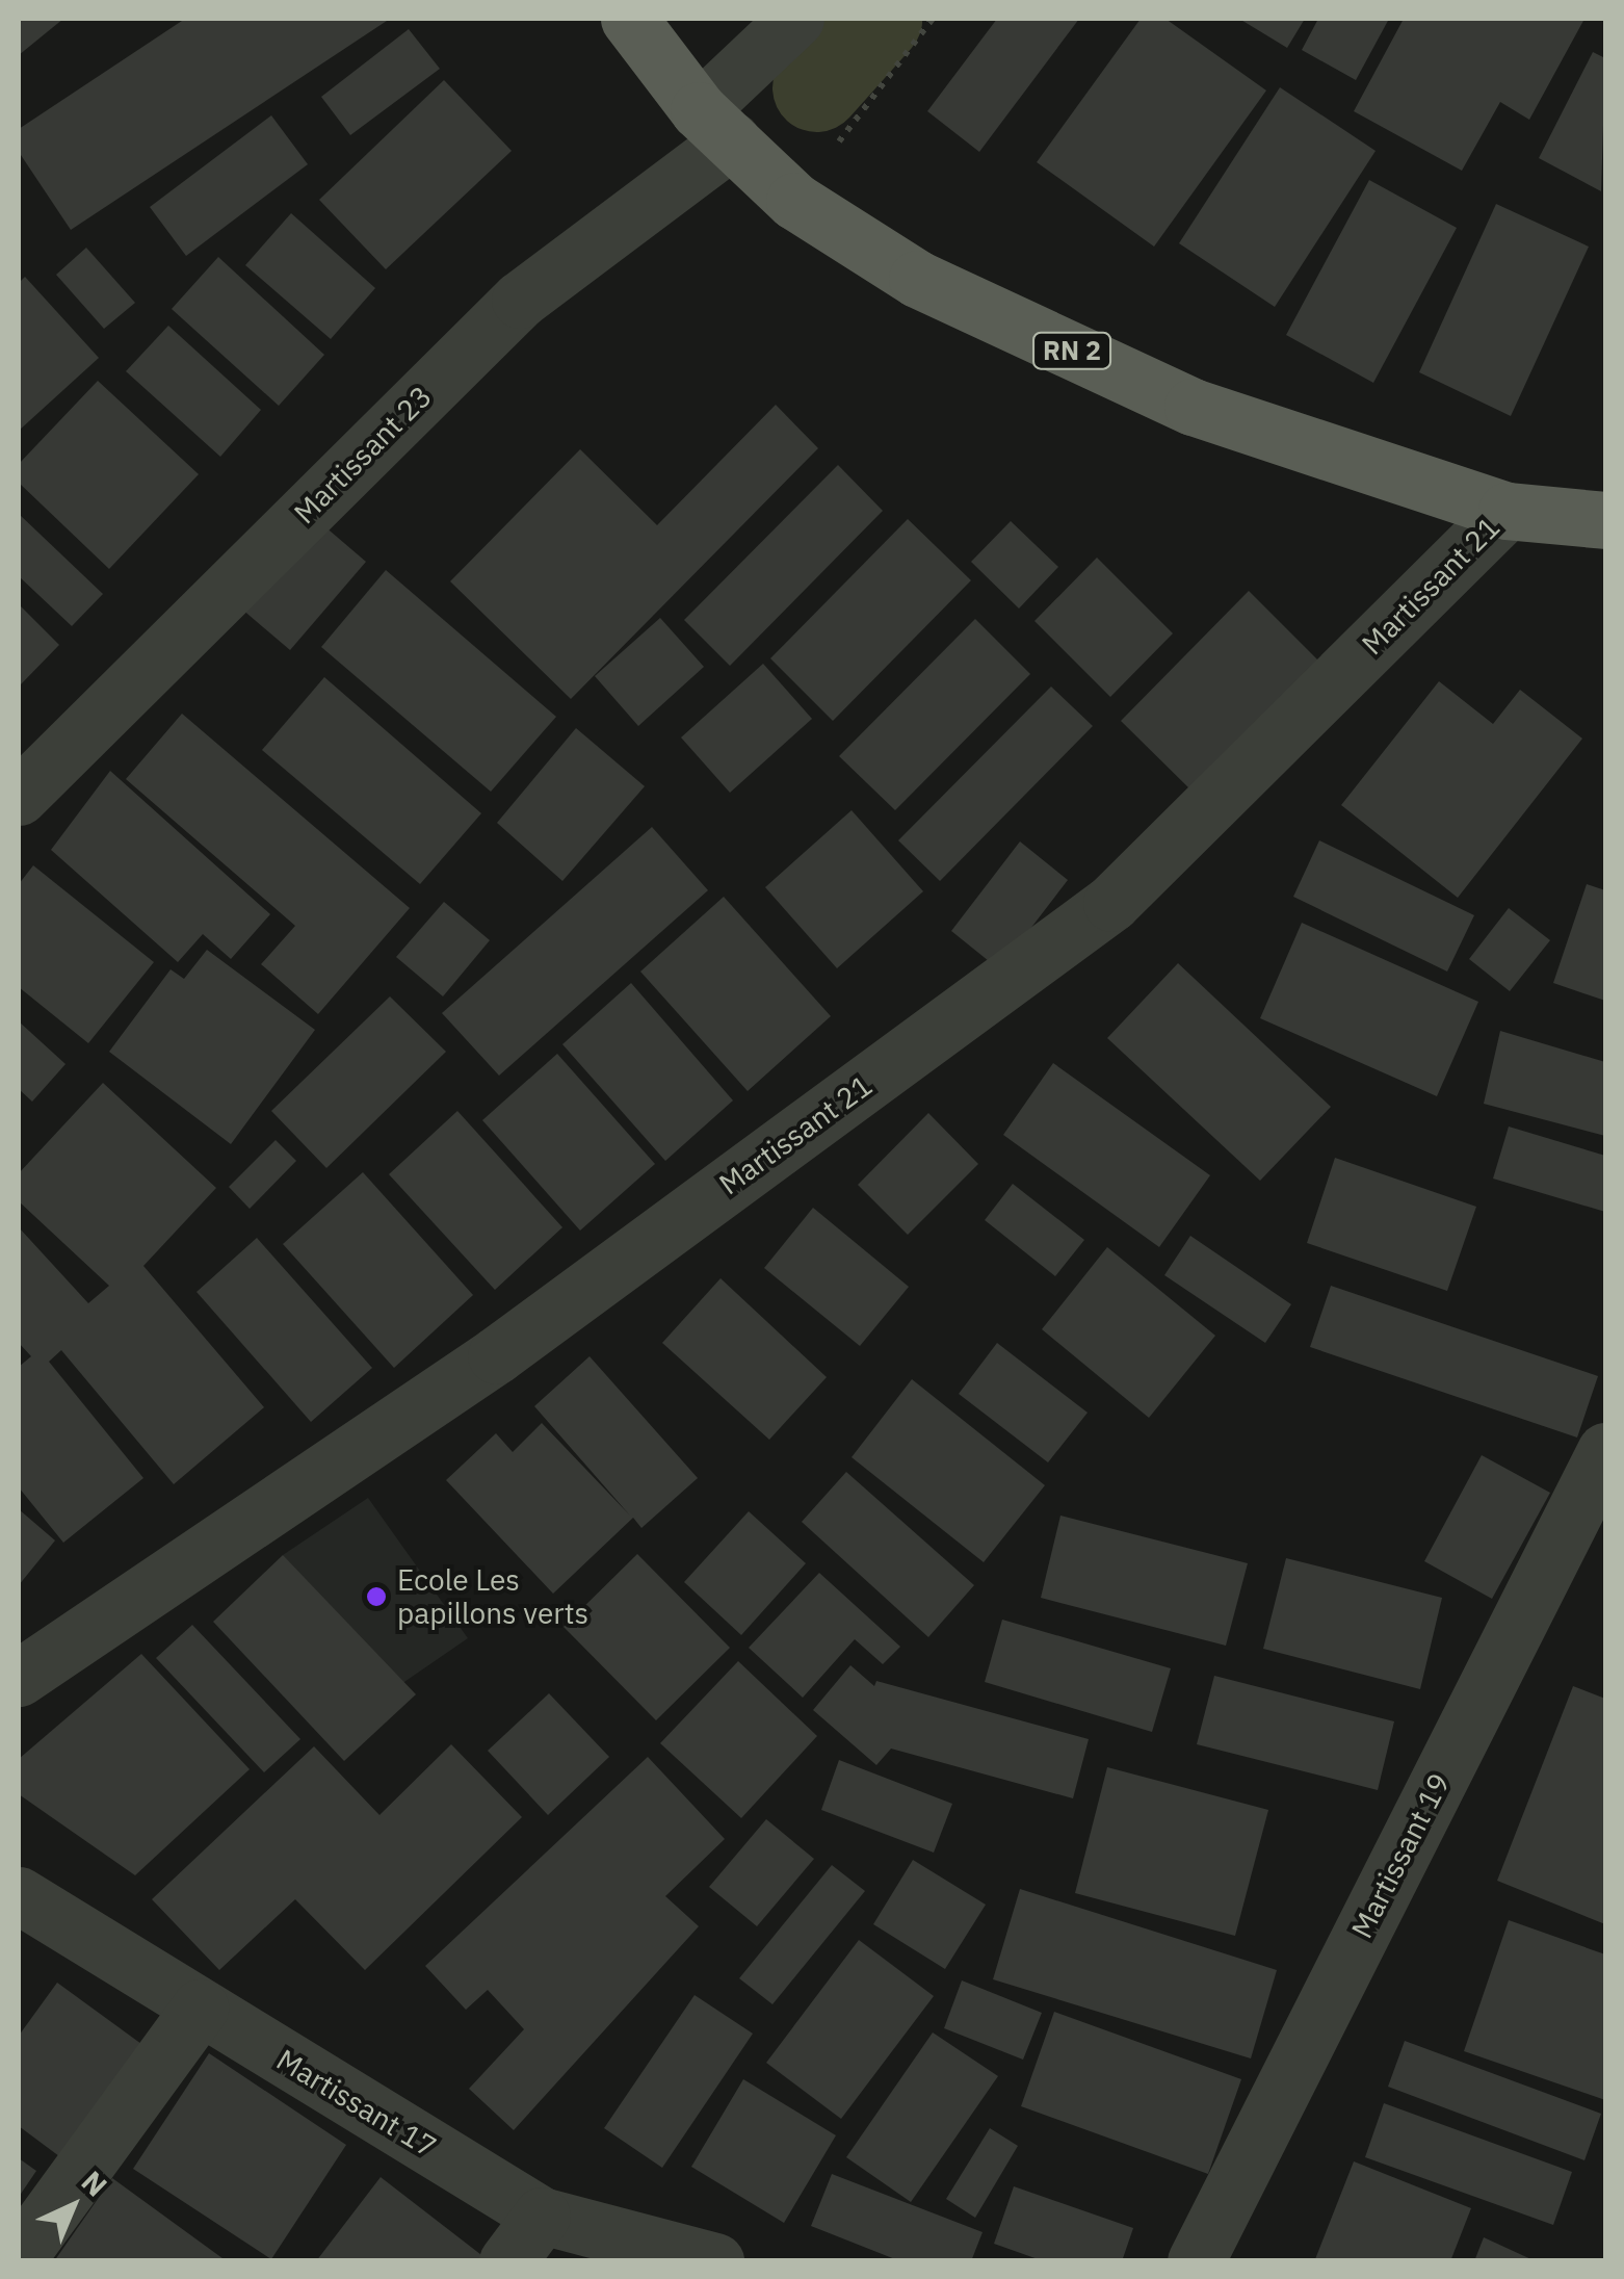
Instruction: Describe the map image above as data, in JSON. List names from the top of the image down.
{
  "streets": {
    "main road": ["RN 2"],
    "street": [
      "Martissant 23",
      "Martissant 21",
      "Martissant 19",
      "Martissant 17"
    ]
  },
  "crossings": [
    ["RN 2", "Martissant 23"],
    ["RN 2", "Martissant 21"]
  ],
  "places": ["Ecole Les papillons verts"],
  "north": "top right"
}
